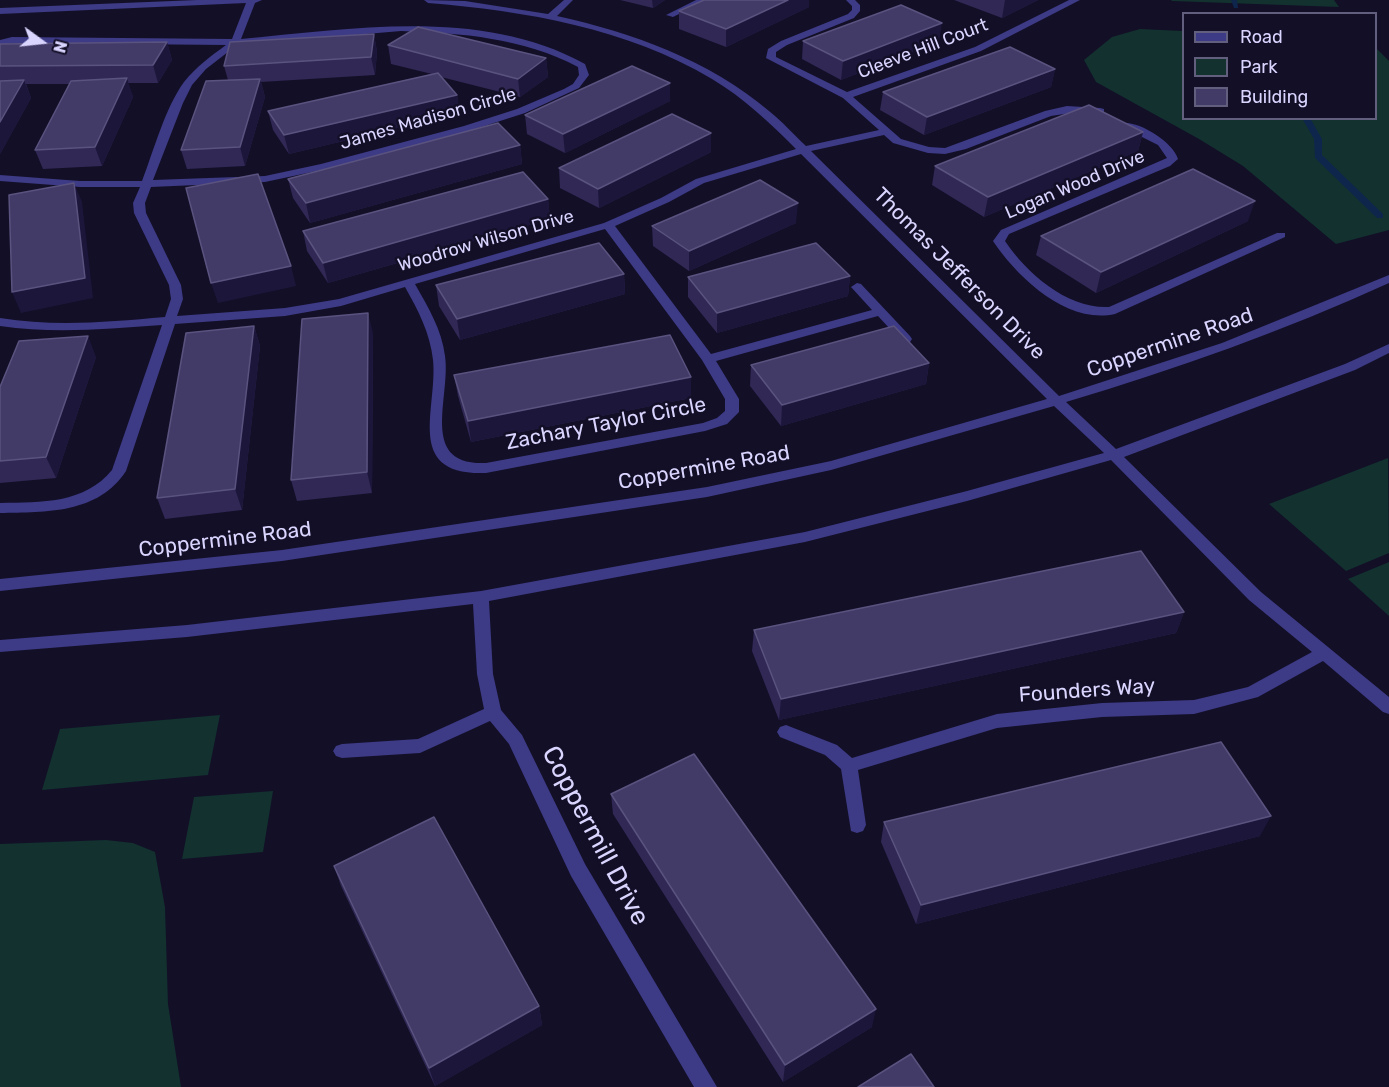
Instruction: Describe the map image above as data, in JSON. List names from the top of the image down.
{
  "streets": {
    "street": [
      "Cleeve Hill Court",
      "James Madison Circle",
      "Logan Wood Drive",
      "Woodrow Wilson Drive",
      "Thomas Jefferson Drive",
      "Coppermine Road",
      "Zachary Taylor Circle",
      "Founders Way",
      "Coppermill Drive"
    ]
  },
  "crossings": [
    ["Cleeve Hill Court", "Logan Wood Drive"],
    ["Woodrow Wilson Drive", "Thomas Jefferson Drive"],
    ["Woodrow Wilson Drive", "Zachary Taylor Circle"],
    ["Thomas Jefferson Drive", "Coppermine Road"],
    ["Thomas Jefferson Drive", "Founders Way"]
  ],
  "legend": ["Road", "Park", "Building"],
  "north": "right"
}
